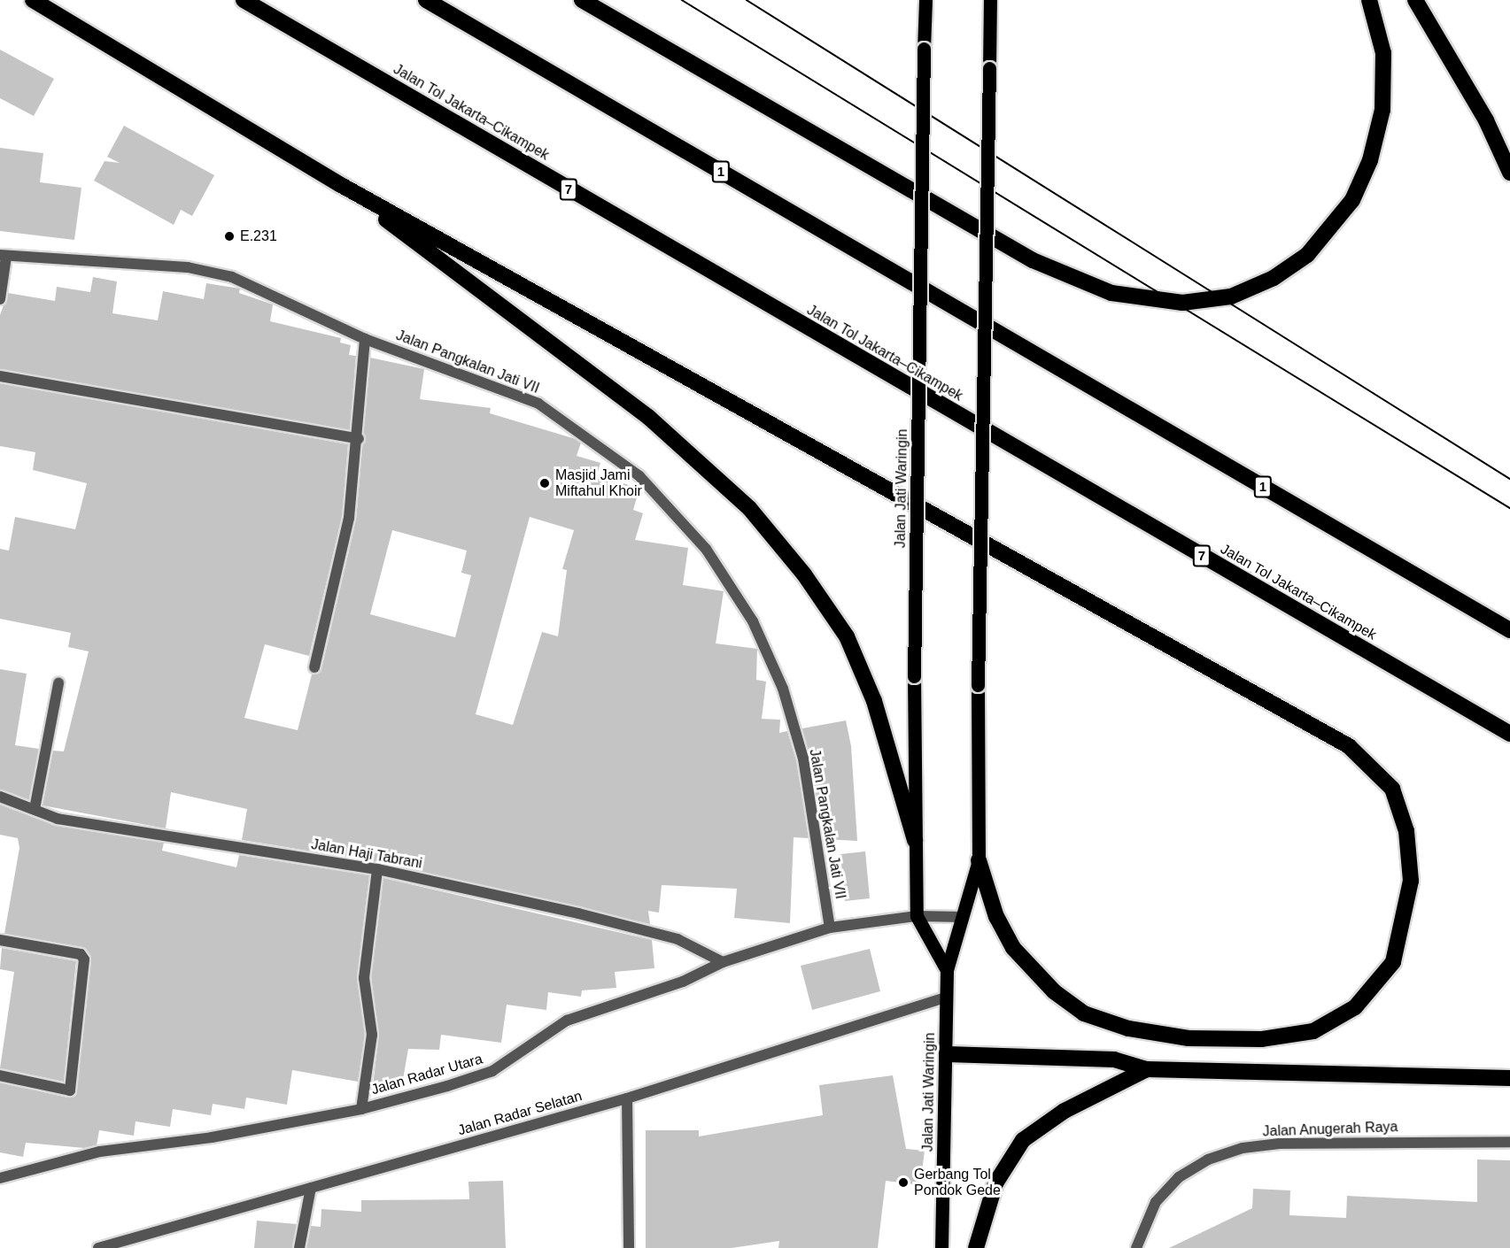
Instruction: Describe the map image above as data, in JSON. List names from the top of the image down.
{
  "streets": {
    "highway": ["Jalan Tol Jakarta–Cikampek", "1", "7"],
    "main road": ["Jalan Jati Waringin"],
    "street": [
      "Jalan Pangkalan Jati VII",
      "Jalan Haji Tabrani",
      "Jalan Radar Utara",
      "Jalan Radar Selatan",
      "Jalan Anugerah Raya"
    ]
  },
  "crossings": [
    ["Jalan Pangkalan Jati VII", "Jalan Radar Utara"],
    ["Jalan Jati Waringin", "Jalan Radar Utara"],
    ["Jalan Jati Waringin", "Jalan Radar Selatan"],
    ["Jalan Haji Tabrani", "Jalan Radar Utara"]
  ],
  "places": ["E.231", "Masjid Jami Miftahul Khoir", "Gerbang Tol Pondok Gede"]
}
